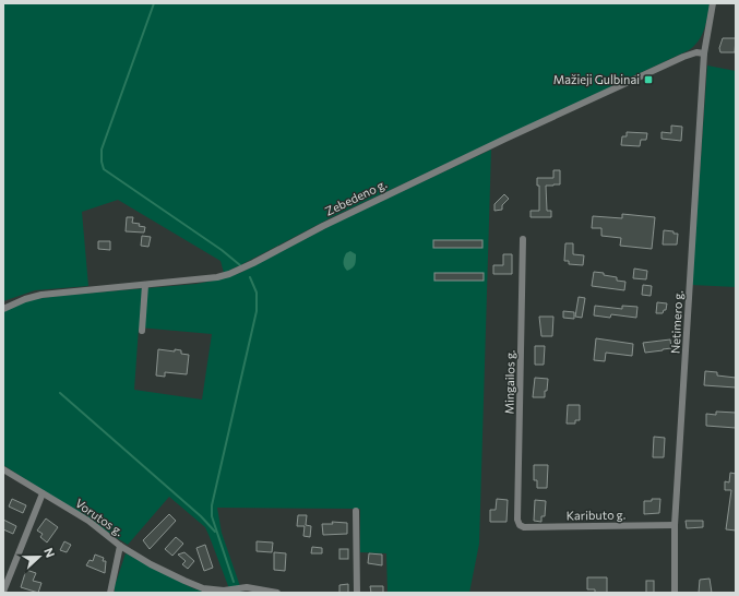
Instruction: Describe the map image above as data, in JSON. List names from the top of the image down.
{
  "streets": {
    "street": [
      "Zebedeno g.",
      "Netimero g.",
      "Mingailos g.",
      "Kaributo g.",
      "Vorutos g."
    ]
  },
  "crossings": [
    ["Zebedeno g.", "Netimero g."],
    ["Netimero g.", "Kaributo g."],
    ["Mingailos g.", "Kaributo g."]
  ],
  "places": {
    "transit": ["Mažieji Gulbinai"]
  },
  "north": "right"
}
